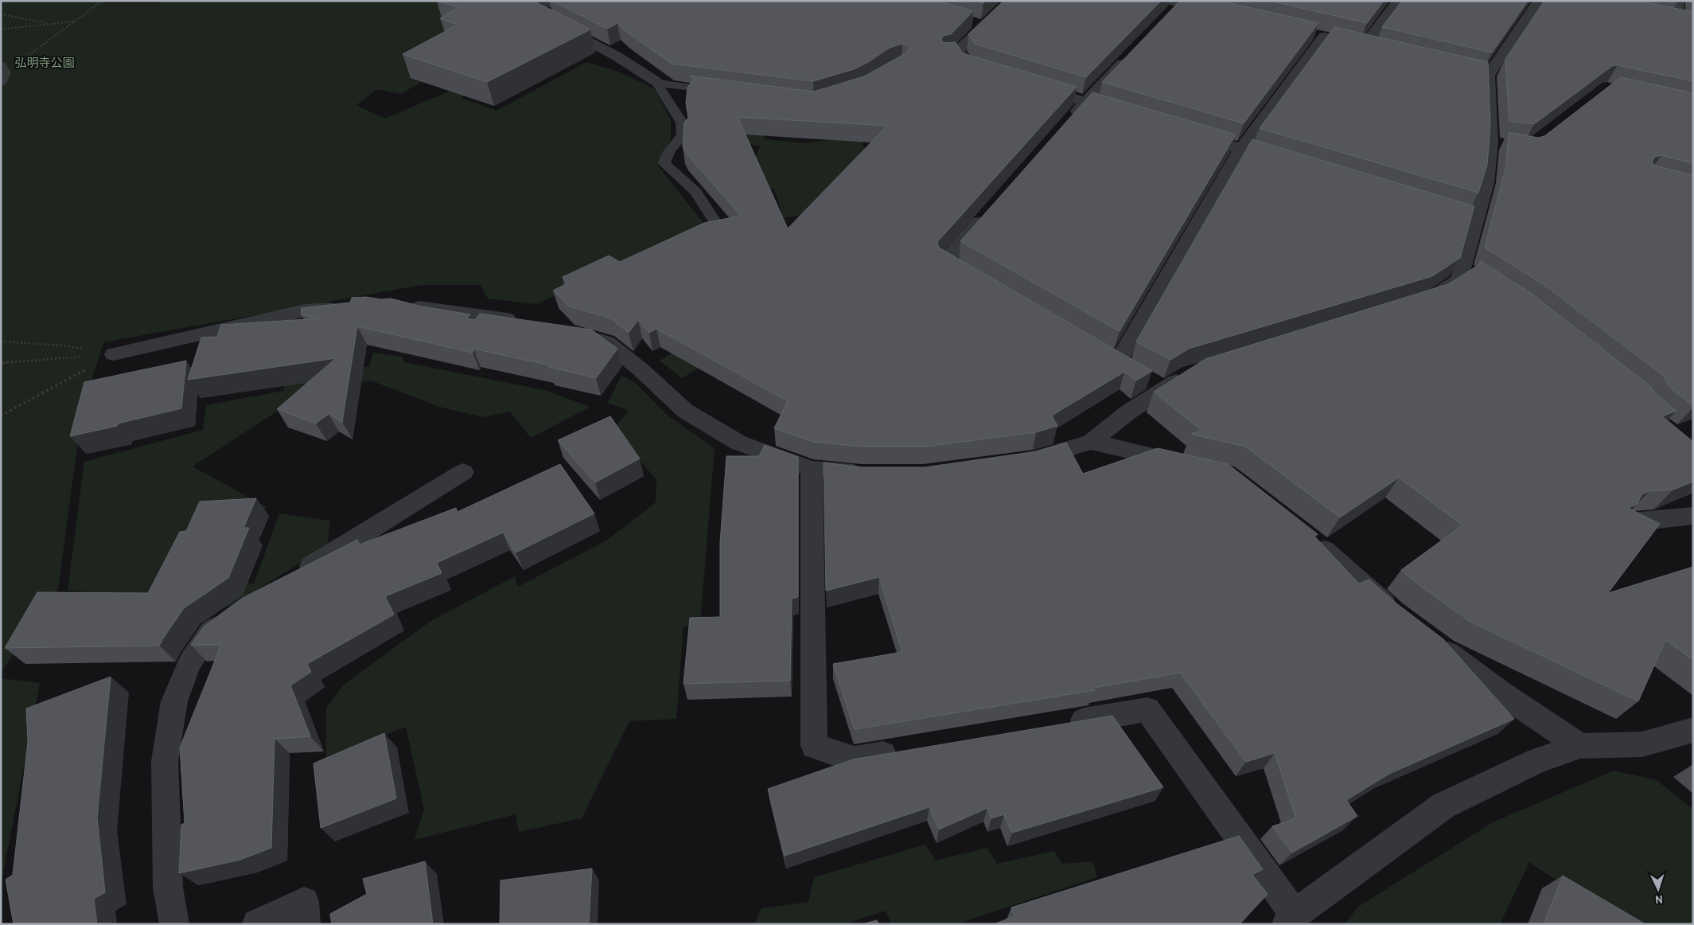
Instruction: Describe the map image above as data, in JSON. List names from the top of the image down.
{
  "parks": ["弘明寺公園"],
  "north": "bottom"
}
